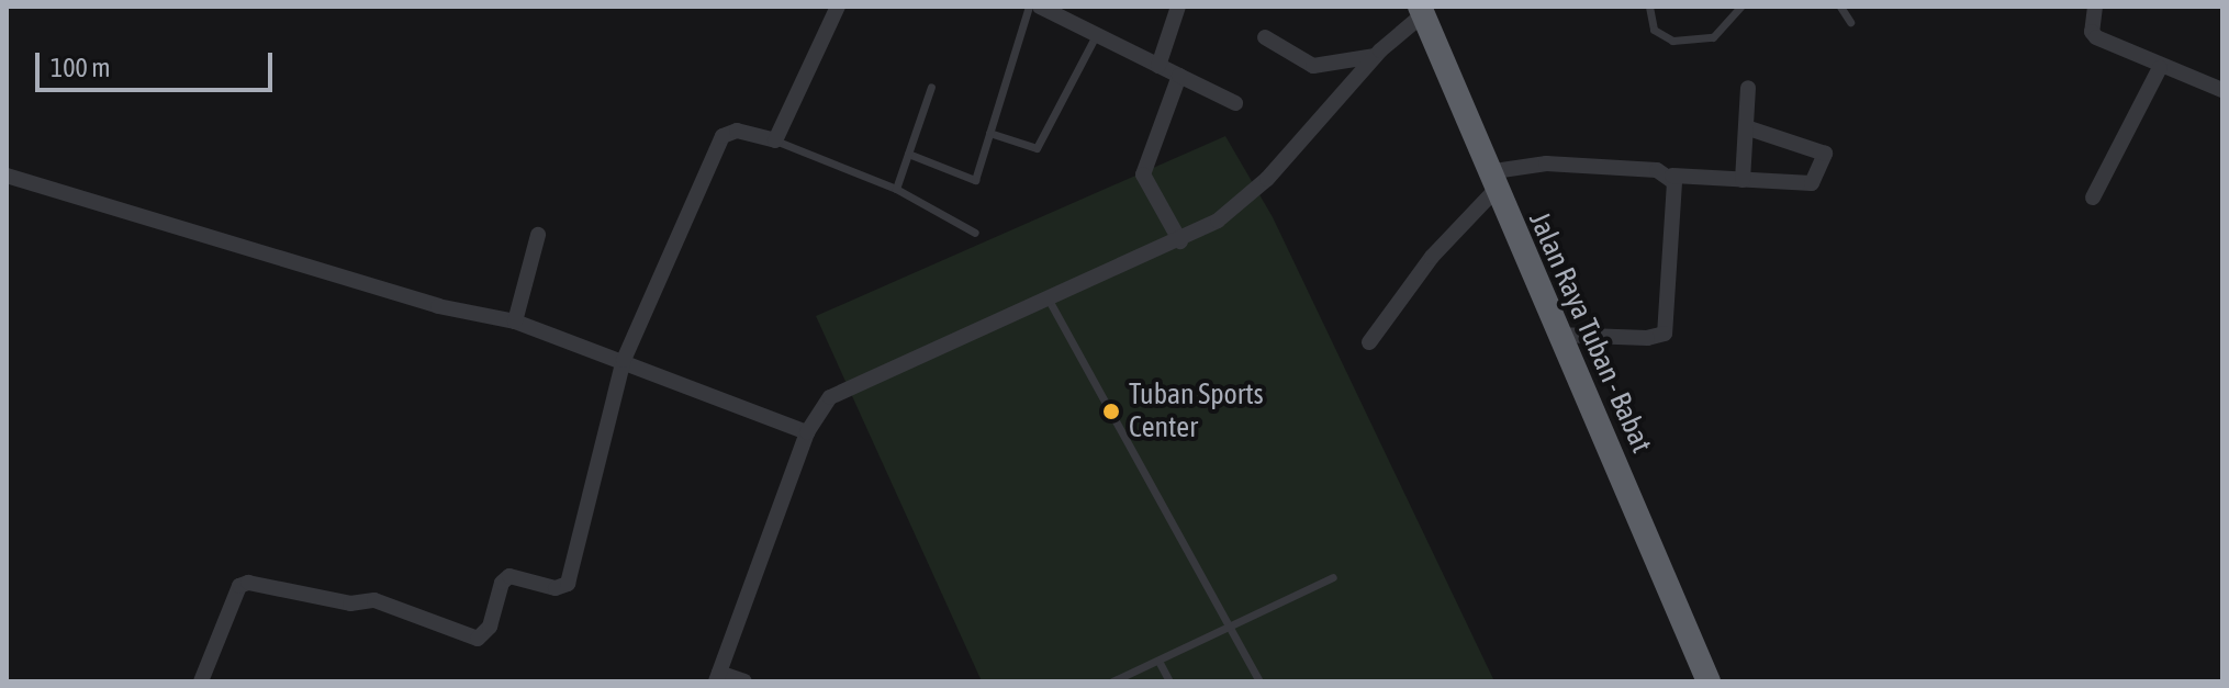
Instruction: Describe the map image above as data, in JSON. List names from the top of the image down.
{
  "streets": {
    "highway": ["Jalan Raya Tuban - Babat"]
  },
  "places": ["Tuban Sports Center"],
  "scale_bar": "100 m"
}
